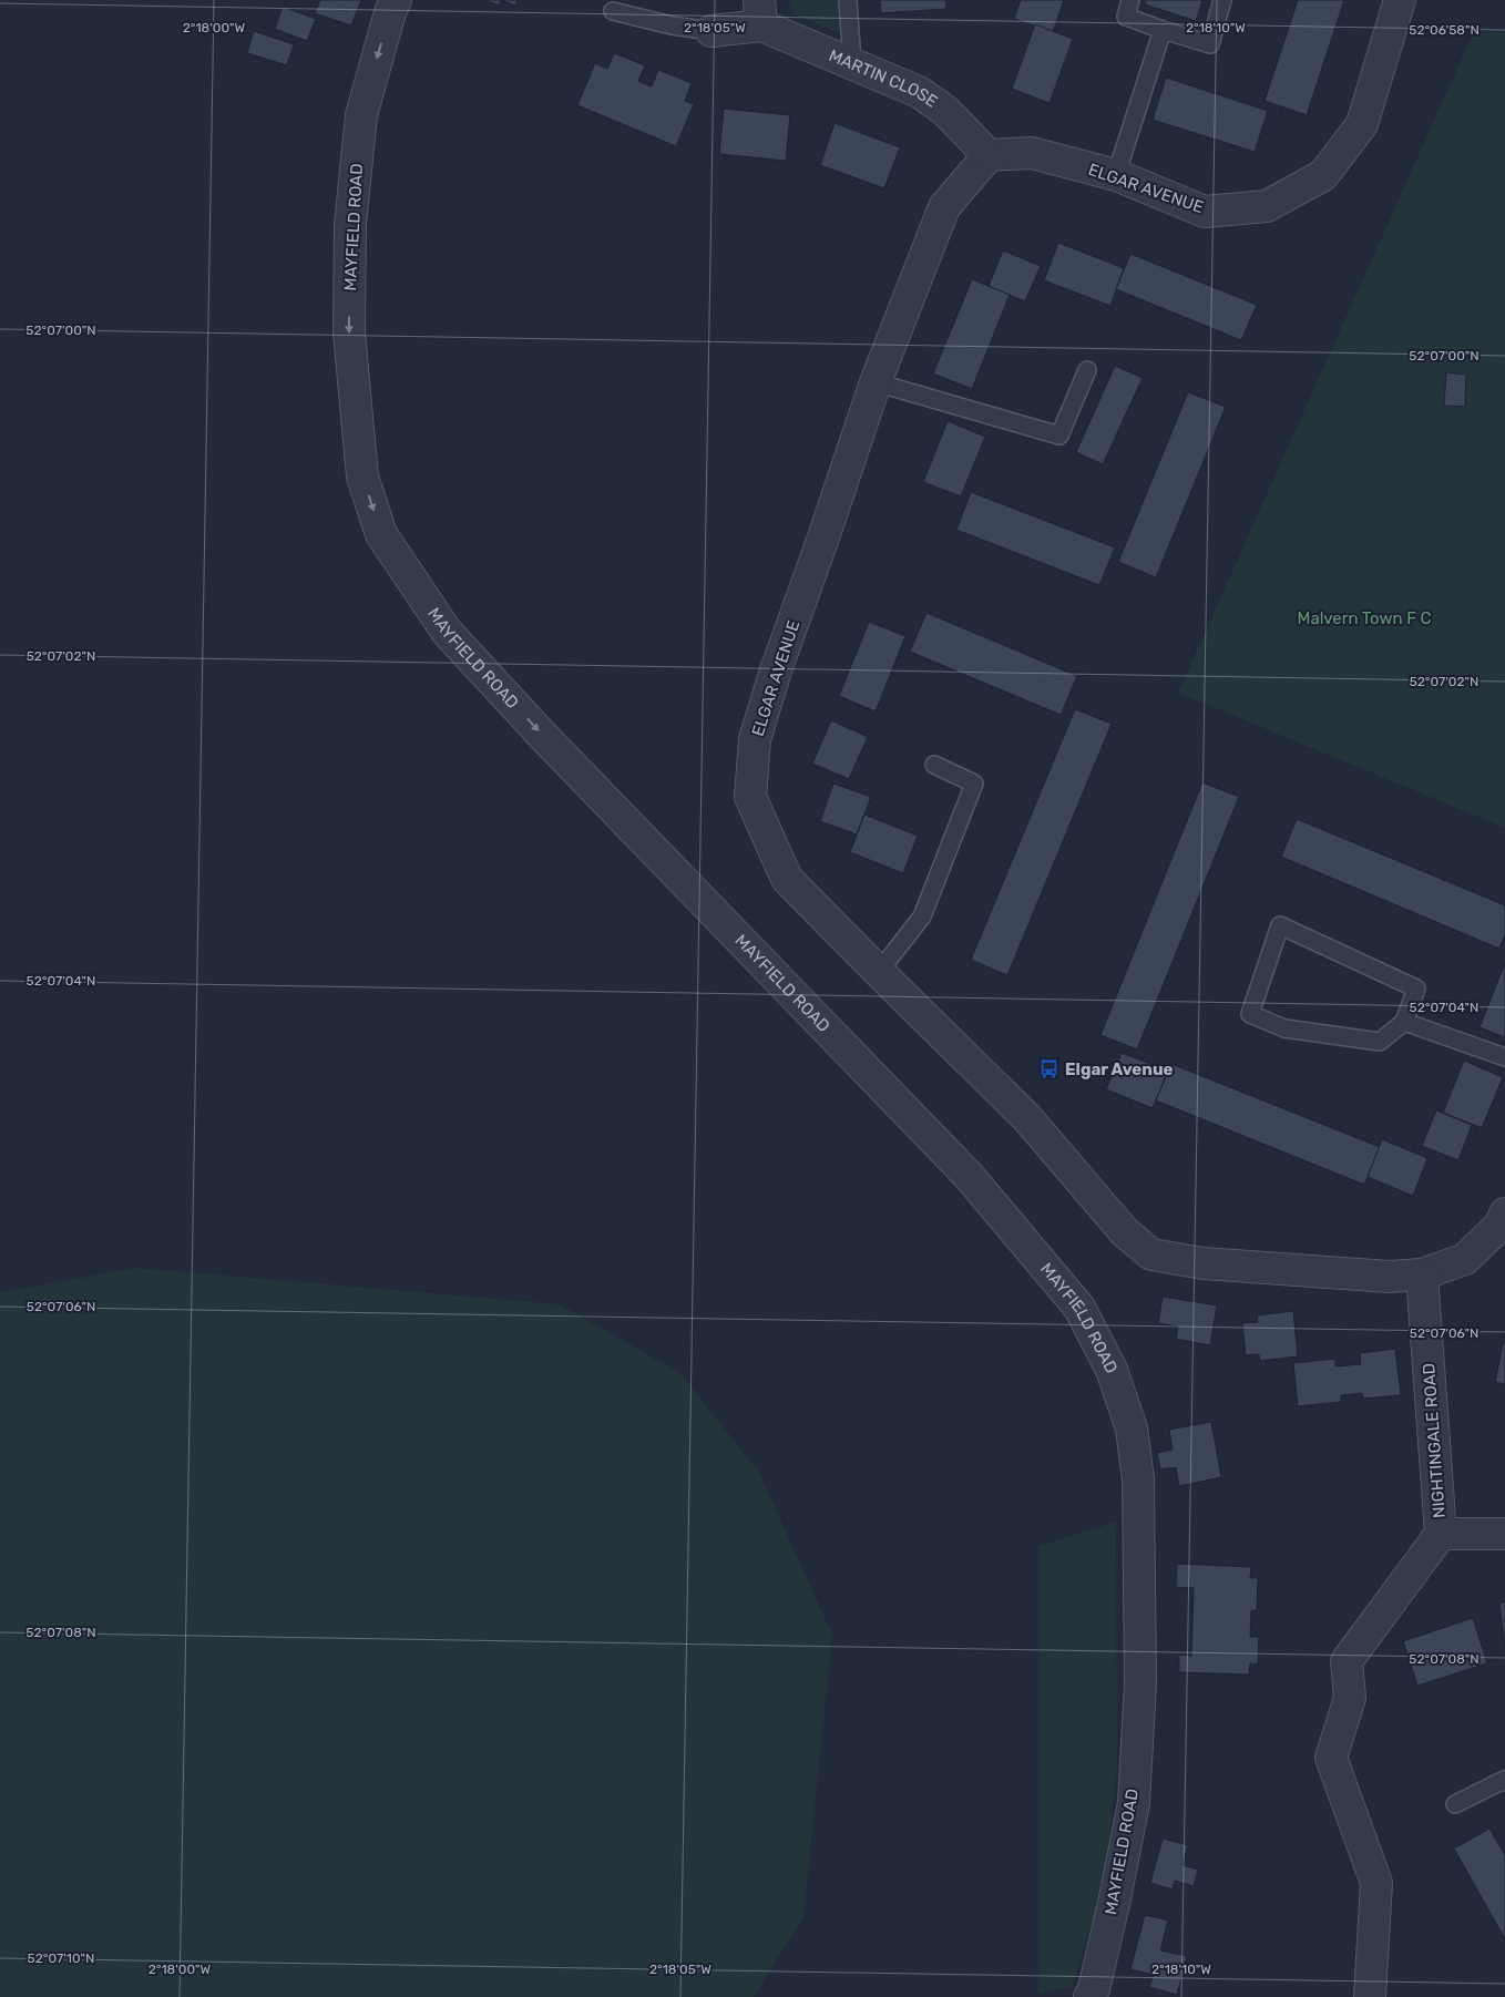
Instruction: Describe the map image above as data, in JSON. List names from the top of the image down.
{
  "streets": {
    "street": [
      "MARTIN CLOSE",
      "ELGAR AVENUE",
      "MAYFIELD ROAD",
      "NIGHTINGALE ROAD"
    ]
  },
  "crossings": [
    ["MARTIN CLOSE", "ELGAR AVENUE"],
    ["ELGAR AVENUE", "NIGHTINGALE ROAD"]
  ],
  "one_way": ["MAYFIELD ROAD"],
  "parks": ["Malvern Town F C"],
  "places": {
    "bus stop": ["Elgar Avenue"]
  },
  "coordinates": [
    "2°18'00\"W",
    "2°18'05\"W",
    "2°18'10\"W",
    "52°06'58\"N",
    "52°07'00\"N",
    "52°07'02\"N",
    "52°07'04\"N",
    "52°07'06\"N",
    "52°07'08\"N",
    "52°07'10\"N"
  ]
}
